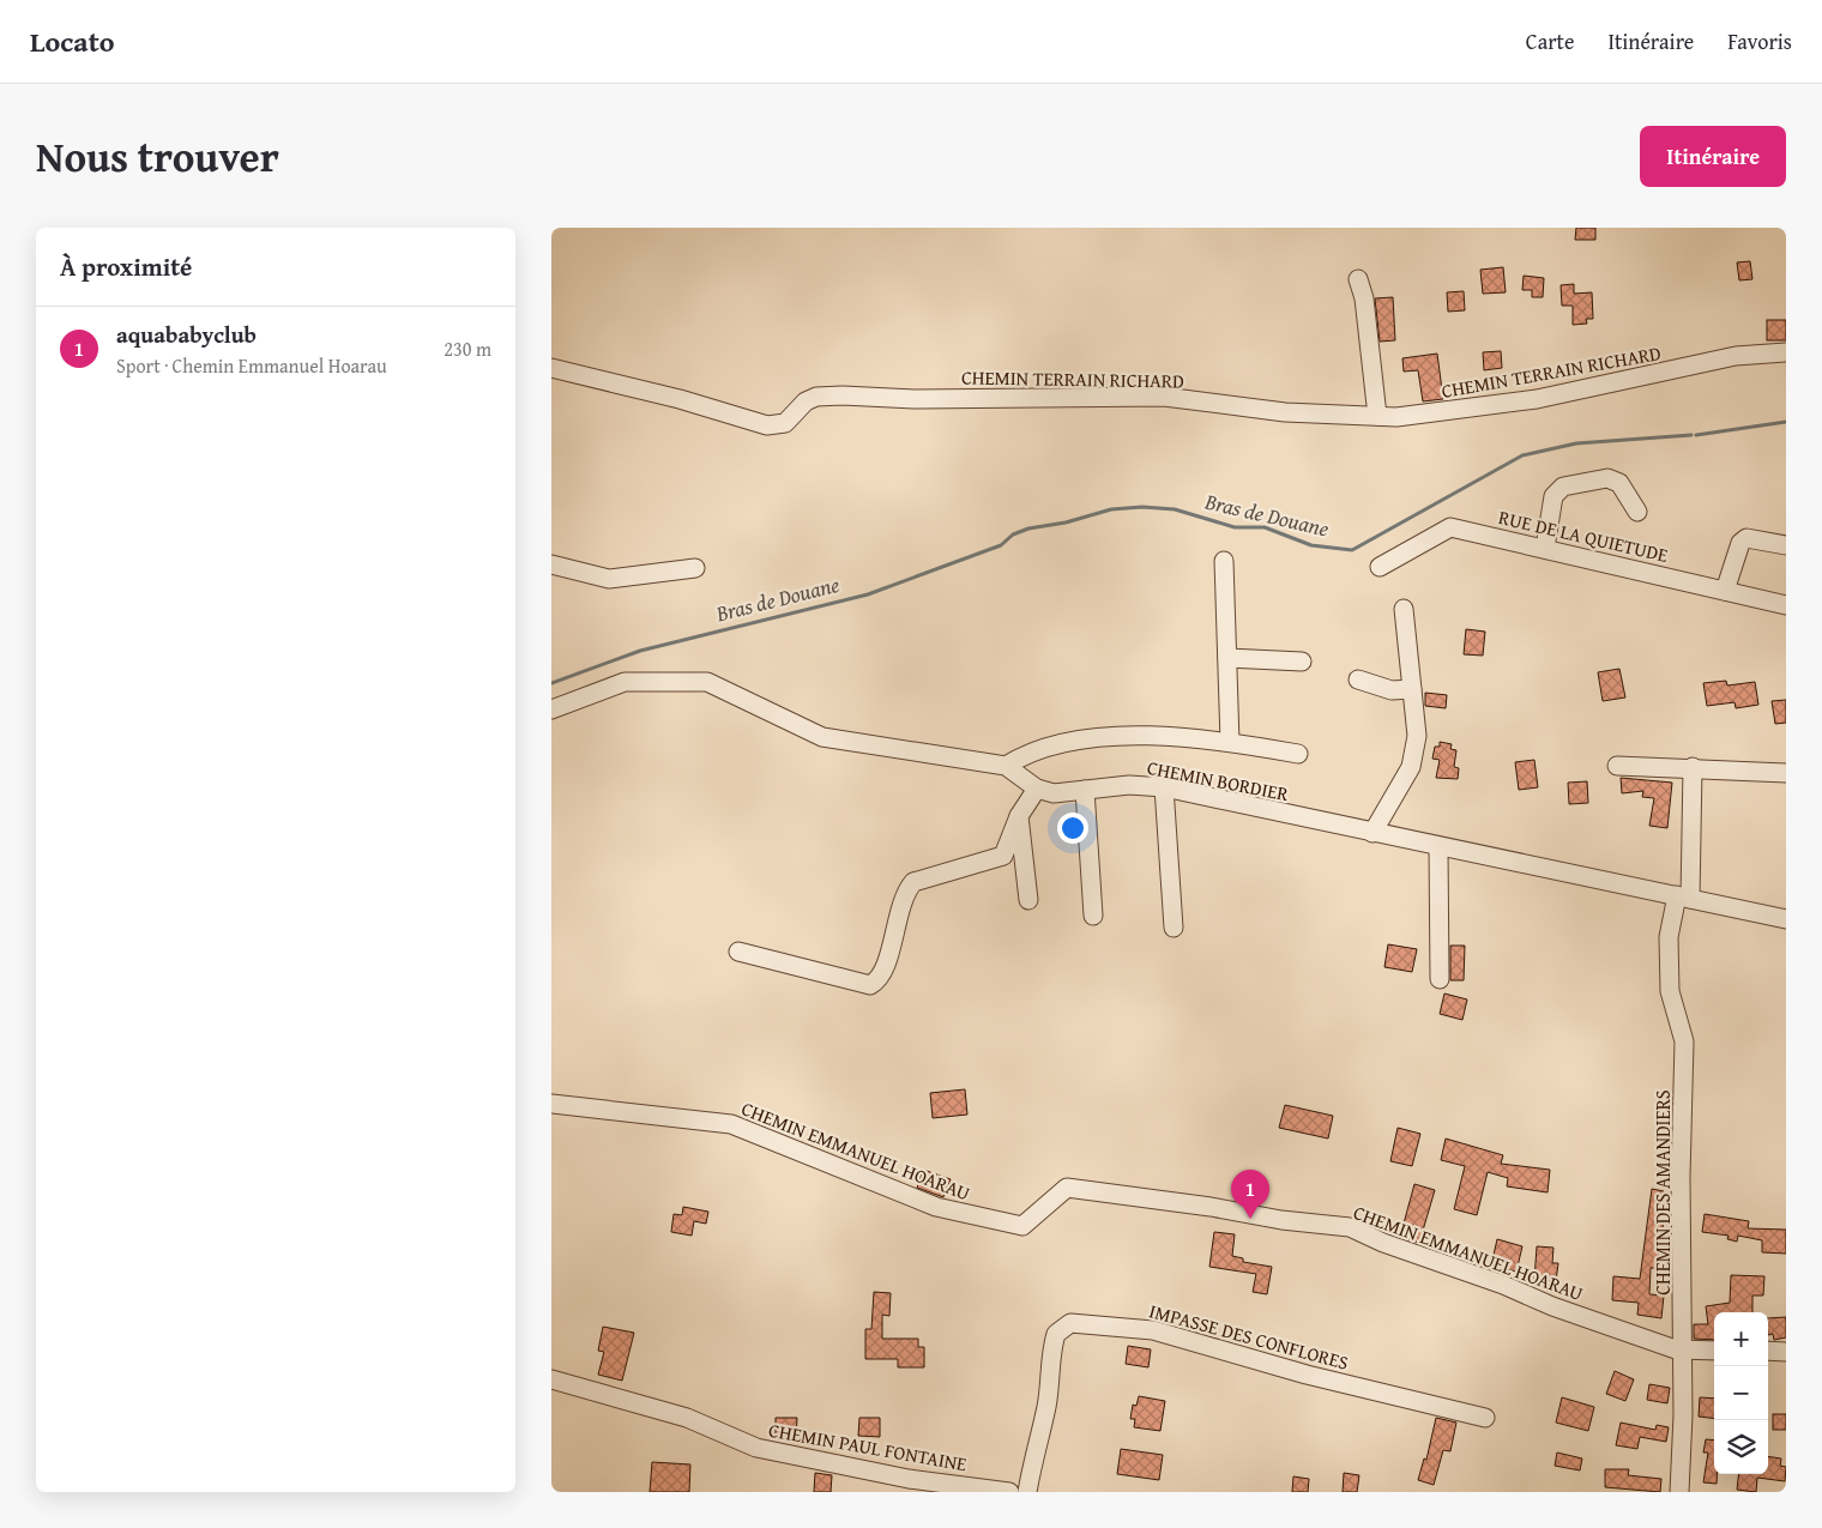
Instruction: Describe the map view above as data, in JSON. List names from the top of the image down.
{
  "streets": {
    "street": [
      "CHEMIN TERRAIN RICHARD",
      "RUE DE LA QUIETUDE",
      "CHEMIN BORDIER",
      "CHEMIN EMMANUEL HOARAU",
      "CHEMIN DES AMANDIERS",
      "IMPASSE DES CONFLORES",
      "CHEMIN PAUL FONTAINE"
    ]
  },
  "crossings": [
    ["CHEMIN BORDIER", "CHEMIN DES AMANDIERS"],
    ["CHEMIN EMMANUEL HOARAU", "CHEMIN DES AMANDIERS"]
  ],
  "water": ["Bras de Douane"],
  "page": {
    "header": "Locato",
    "nav": ["Carte", "Itinéraire", "Favoris"],
    "title": "Nous trouver",
    "buttons": "Itinéraire",
    "heading": "À proximité",
    "list": [
      {
        "mark": "1",
        "name": "aquababyclub",
        "note": "Sport · Chemin Emmanuel Hoarau",
        "value": "230 m"
      }
    ],
    "pins": "1",
    "map_buttons": ["+", "−"]
  }
}
